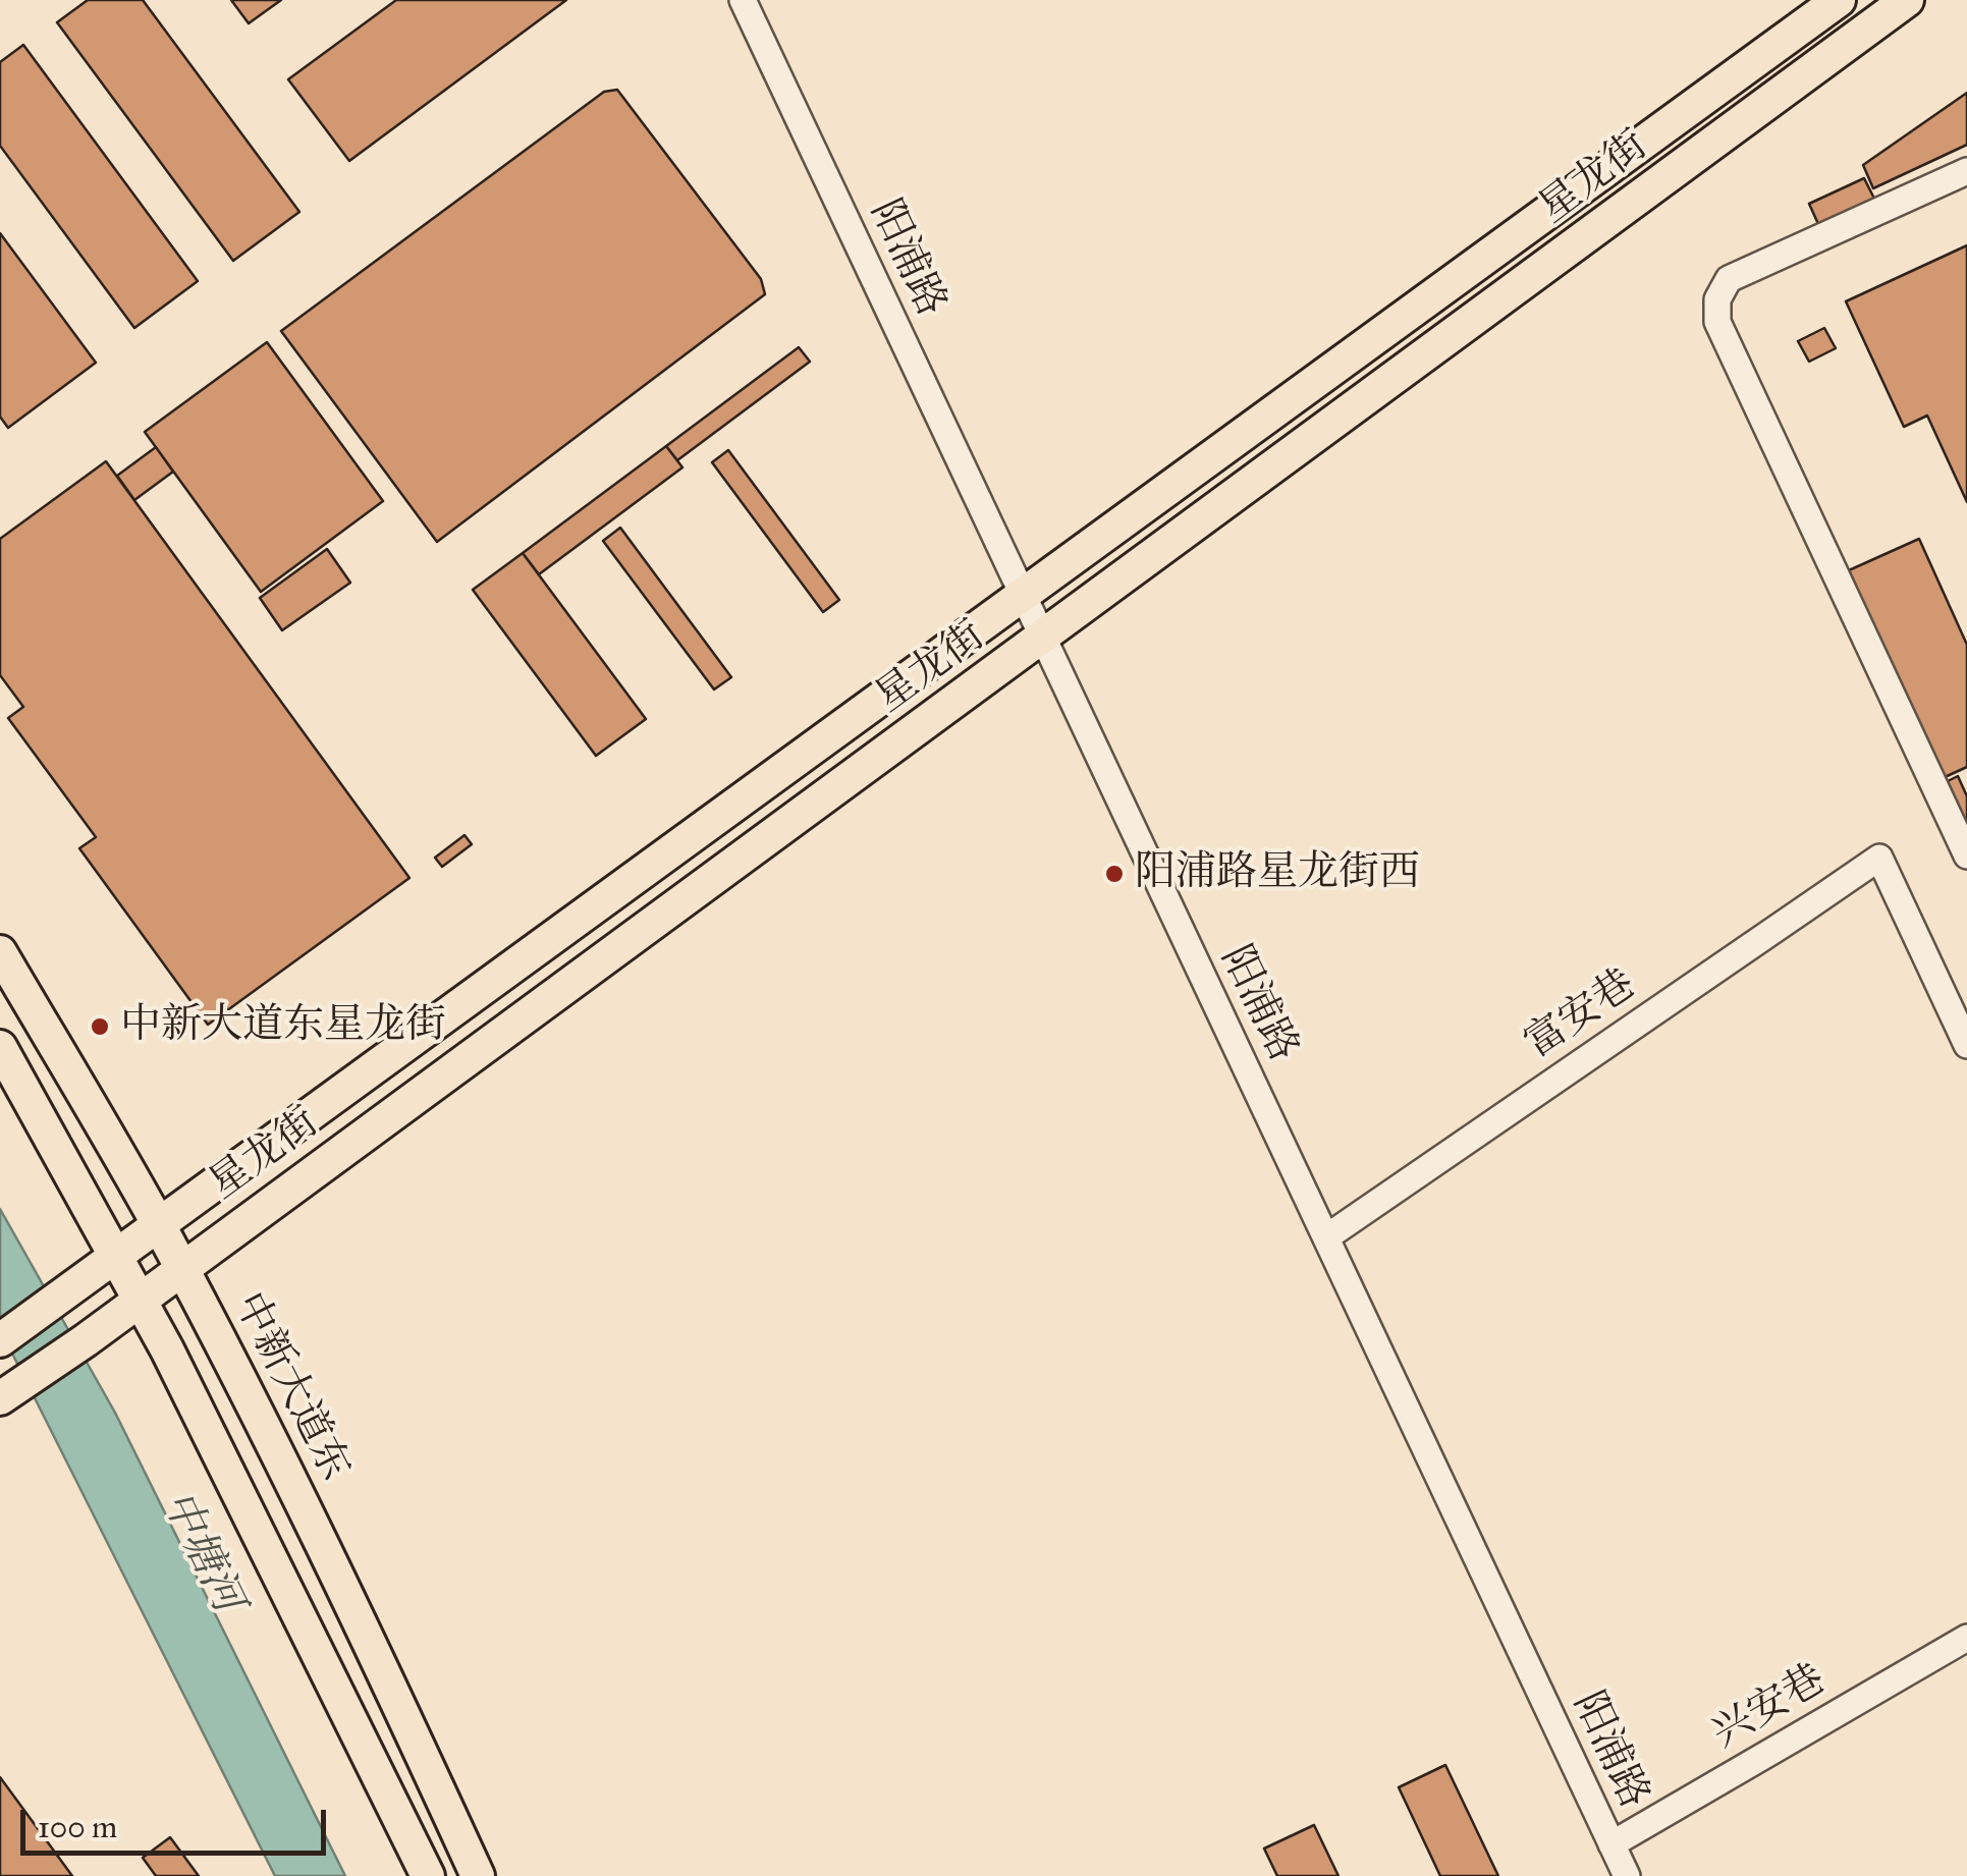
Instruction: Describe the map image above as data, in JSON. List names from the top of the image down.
{
  "streets": {
    "main road": ["星龙街", "中新大道东"],
    "street": ["阳浦路", "富安巷", "兴安巷"]
  },
  "crossings": [
    ["星龙街", "阳浦路"],
    ["星龙街", "中新大道东"],
    ["阳浦路", "富安巷"],
    ["阳浦路", "兴安巷"]
  ],
  "water": ["中塘河"],
  "places": ["阳浦路星龙街西", "中新大道东星龙街"],
  "scale_bar": "100 m"
}
